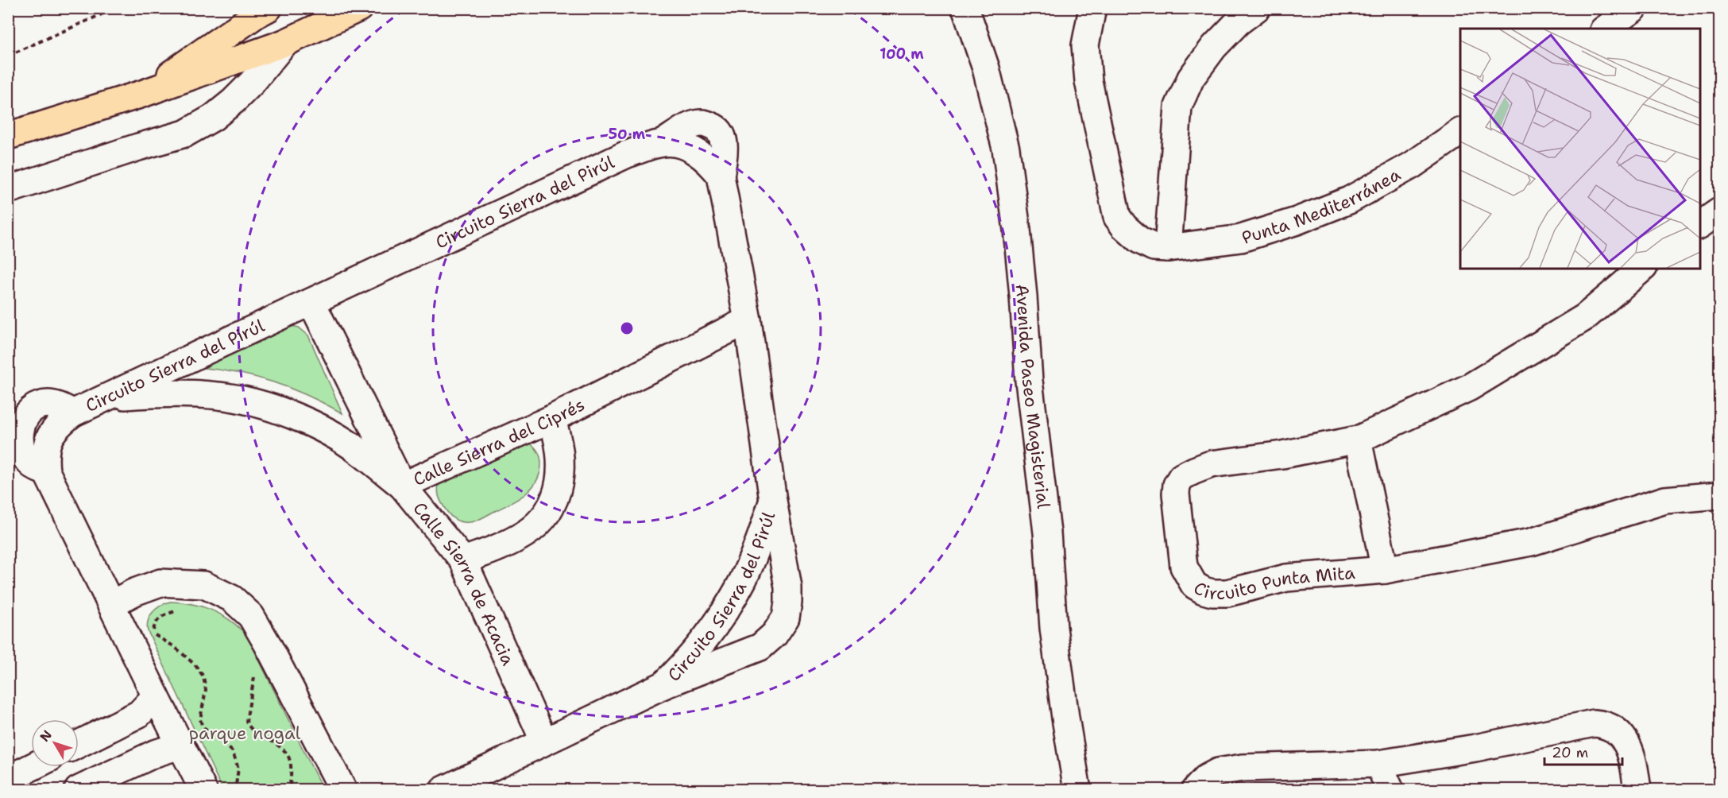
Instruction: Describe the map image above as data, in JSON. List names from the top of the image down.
{
  "streets": {
    "street": [
      "Circuito Sierra del Pirúl",
      "Punta Mediterránea",
      "Avenida Paseo Magisterial",
      "Calle Sierra del Ciprés",
      "Circuito Punta Mita",
      "Calle Sierra de Acacia"
    ]
  },
  "crossings": [
    ["Circuito Sierra del Pirúl", "Calle Sierra del Ciprés"],
    ["Circuito Sierra del Pirúl", "Calle Sierra de Acacia"],
    ["Calle Sierra del Ciprés", "Calle Sierra de Acacia"]
  ],
  "parks": ["parque nogal"],
  "scale_bar": "20 m",
  "north": "top left",
  "rings": ["100 m", "50 m"]
}
